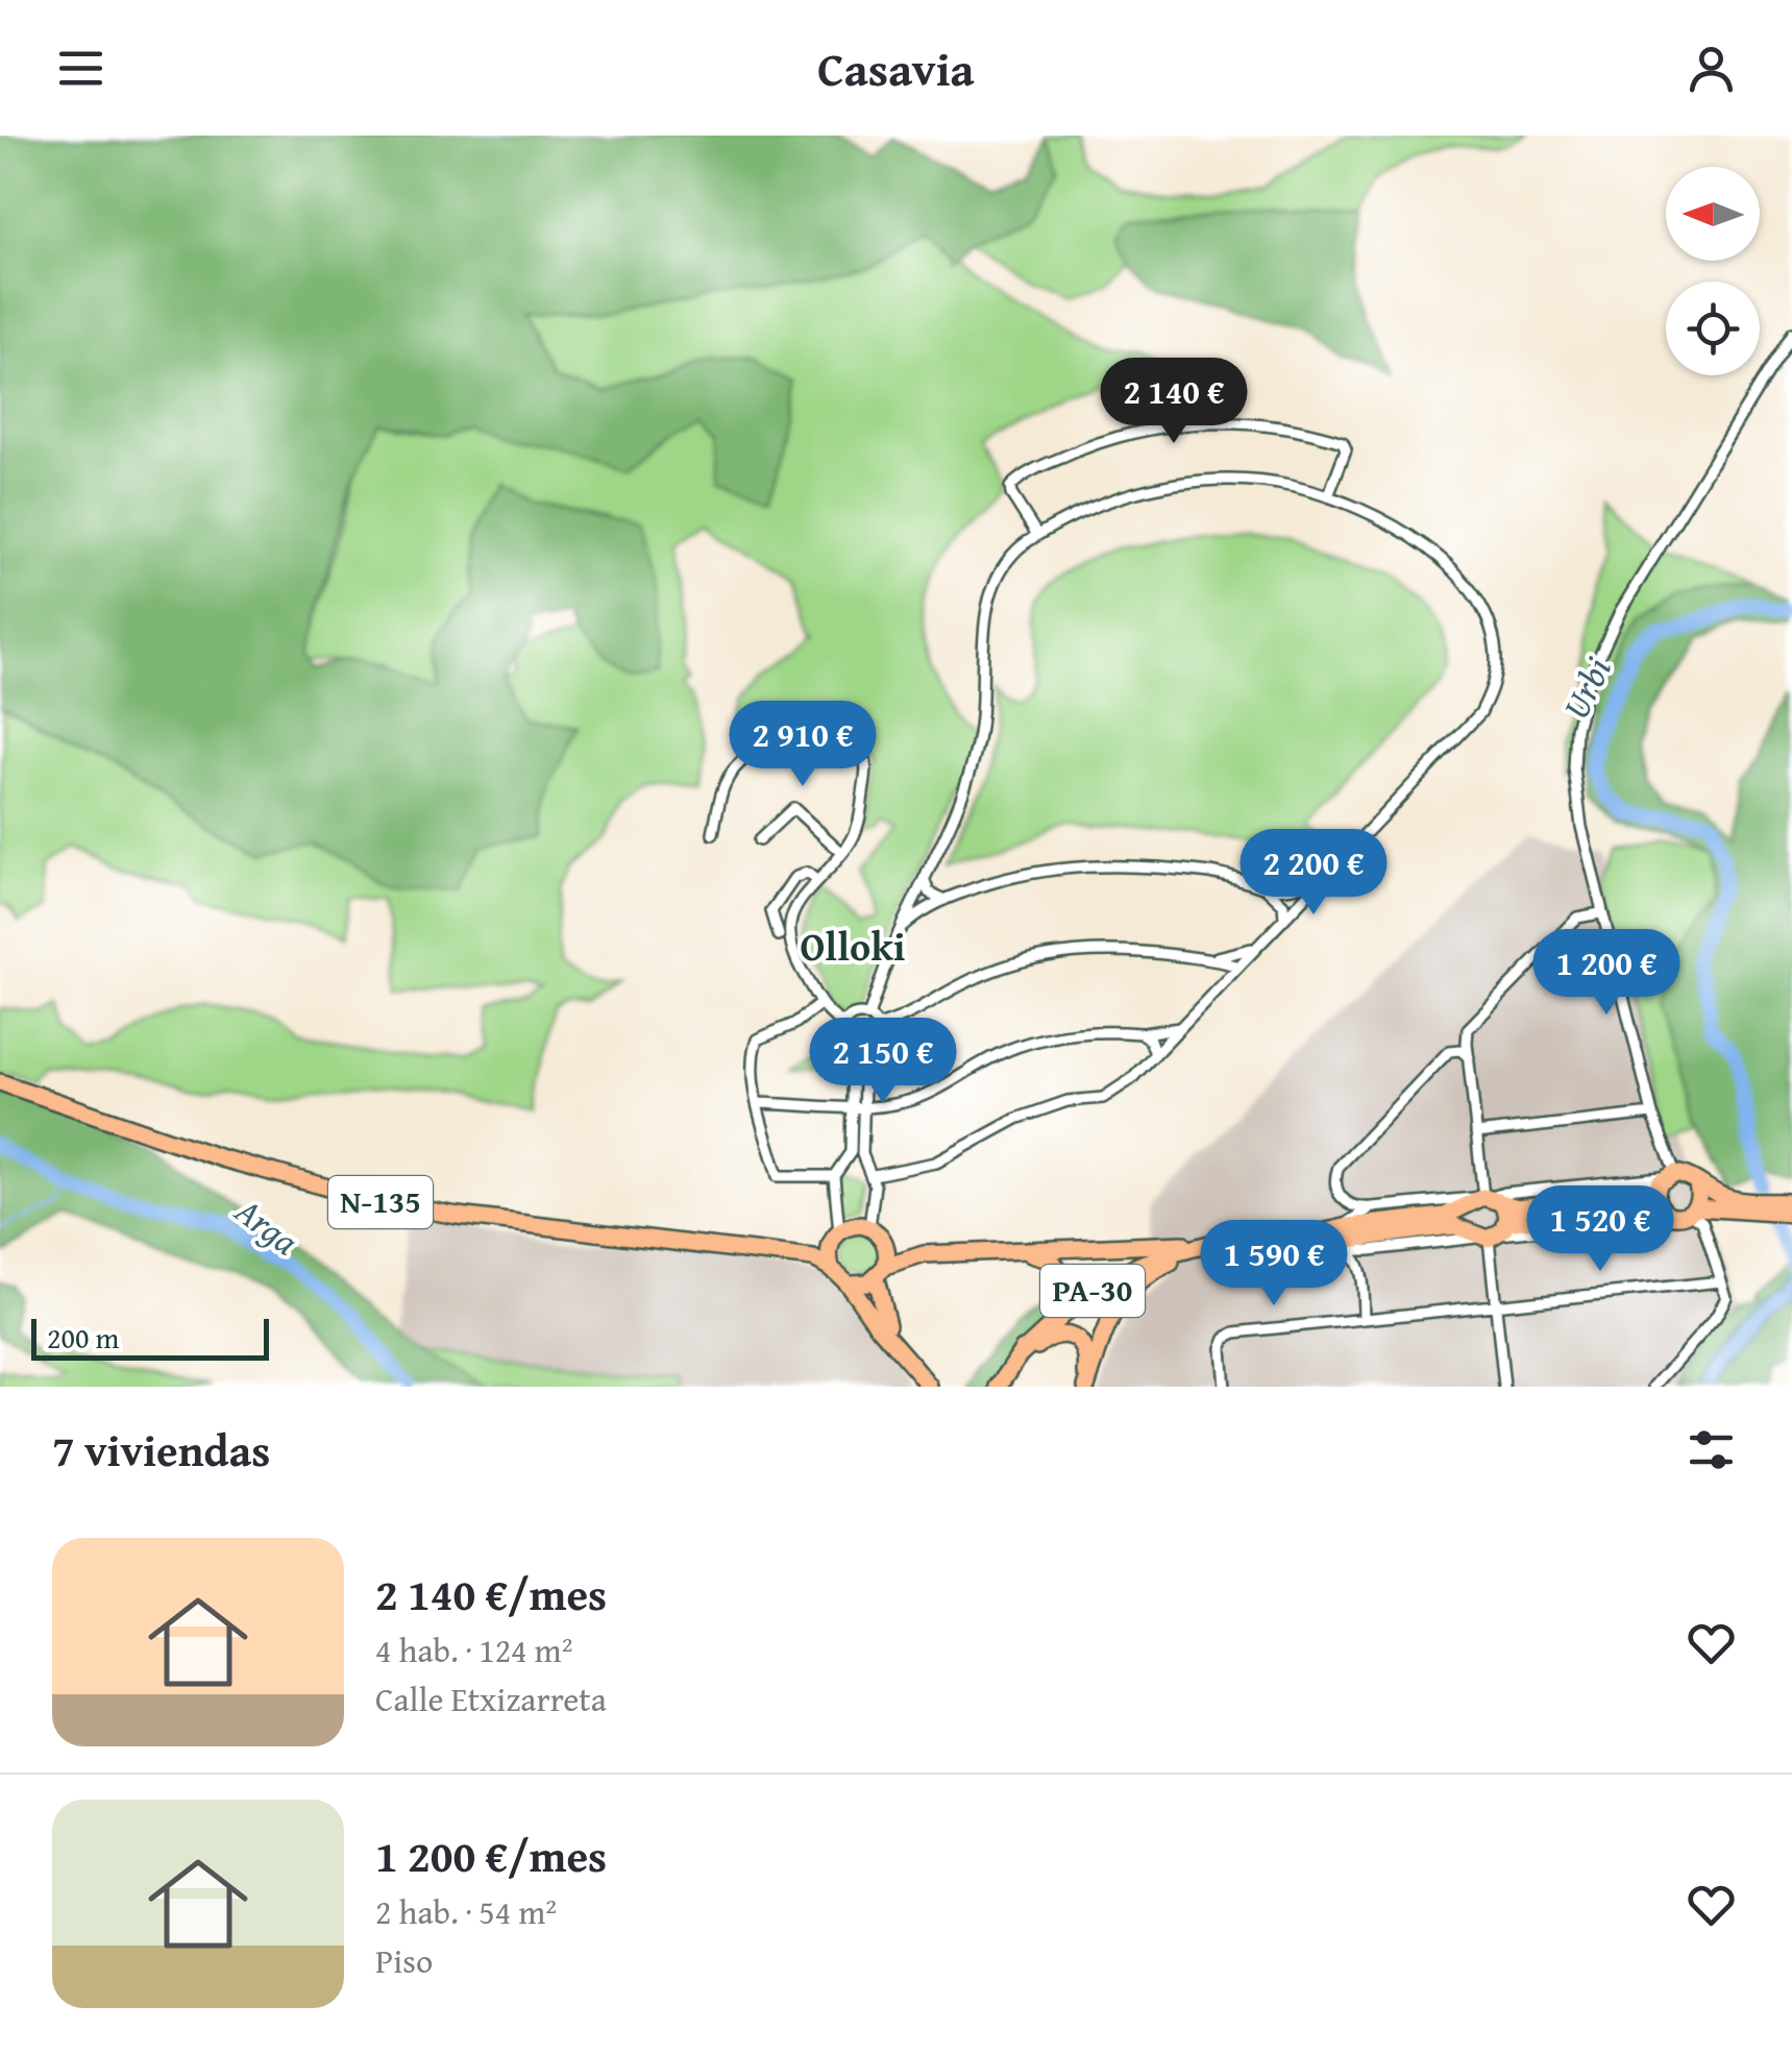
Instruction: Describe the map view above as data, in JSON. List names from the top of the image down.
{
  "streets": {
    "highway": ["N-135", "PA-30"]
  },
  "districts": ["Olloki"],
  "water": ["Urbi", "Arga"],
  "scale_bar": "200 m",
  "north": "left",
  "page": {
    "header": "Casavia",
    "price": [
      "2 140 €",
      "2 910 €",
      "2 200 €",
      "1 200 €",
      "2 150 €",
      "1 520 €",
      "1 590 €"
    ],
    "scale": "200 m",
    "heading": "7 viviendas",
    "list": [
      {
        "name": "2 140 €/mes",
        "note": "4 hab. · 124 m² · Calle Etxizarreta"
      },
      {
        "name": "1 200 €/mes",
        "note": "2 hab. · 54 m² · Piso"
      }
    ]
  }
}
